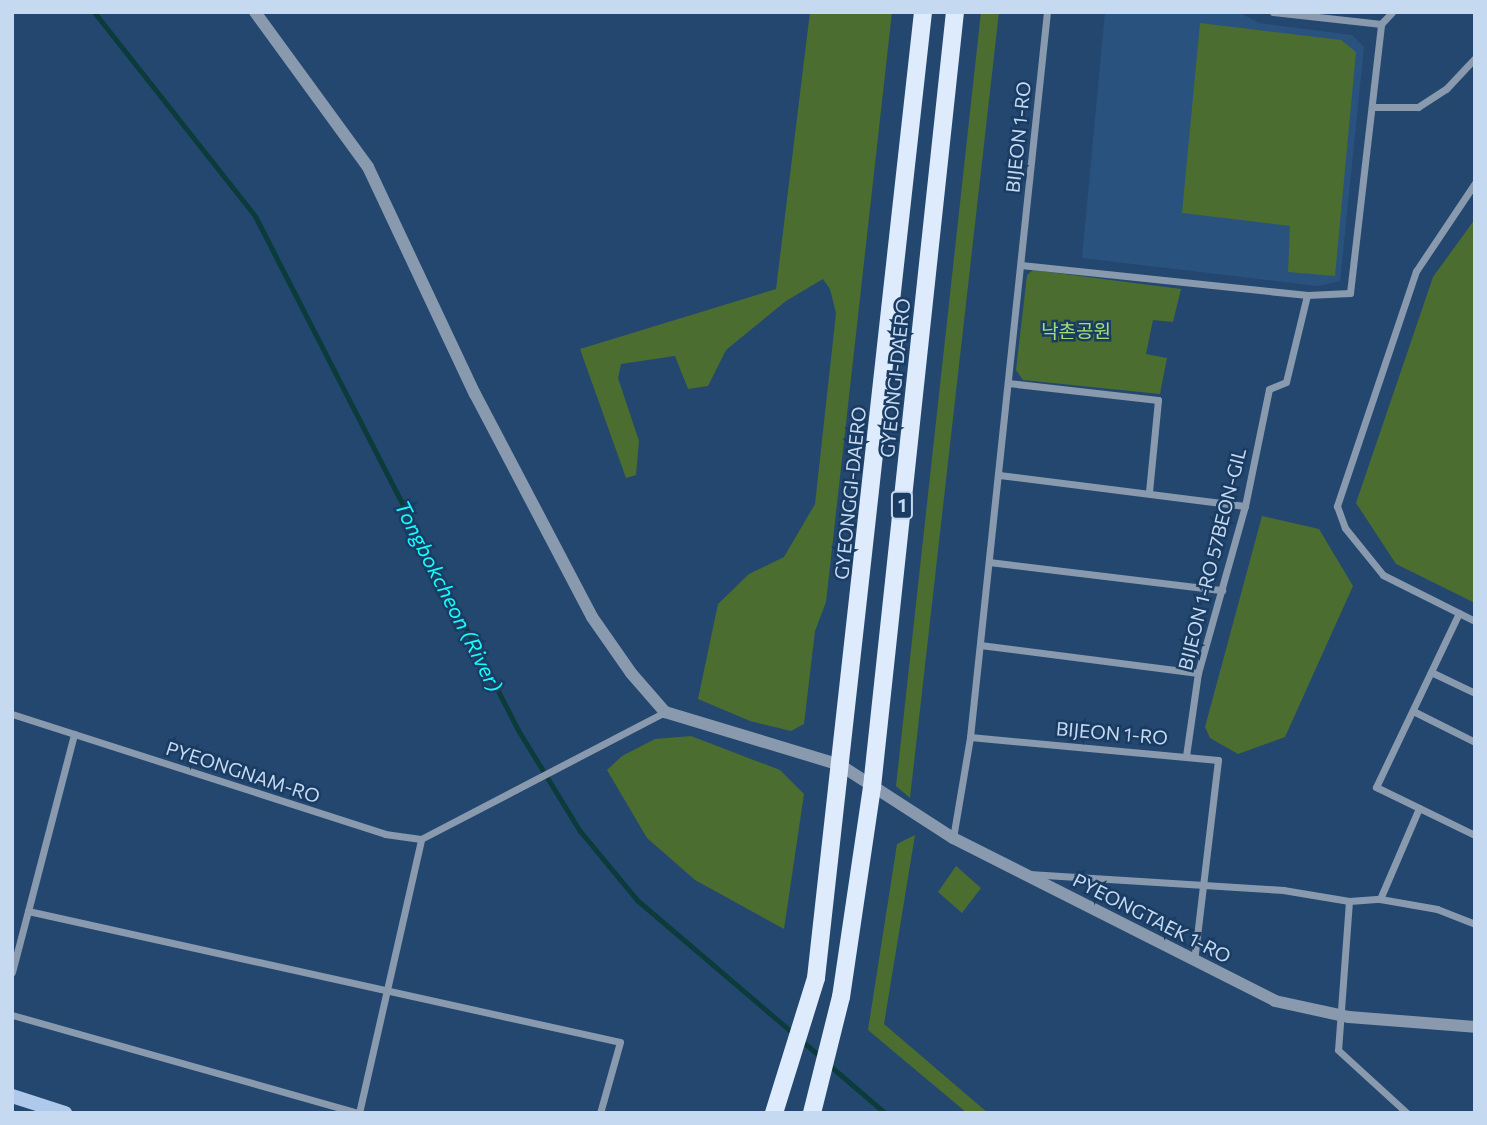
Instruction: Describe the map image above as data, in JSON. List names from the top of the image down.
{
  "streets": {
    "main road": ["GYEONGI-DAERO", "GYEONGGI-DAERO", "1"],
    "street": [
      "BIJEON 1-RO",
      "BIJEON 1-RO 57BEON-GIL",
      "PYEONGNAM-RO",
      "PYEONGTAEK 1-RO"
    ]
  },
  "crossings": [
    ["BIJEON 1-RO", "BIJEON 1-RO 57BEON-GIL"],
    ["GYEONGI-DAERO", "PYEONGTAEK 1-RO"],
    ["GYEONGGI-DAERO", "PYEONGTAEK 1-RO"]
  ],
  "water": ["Tongbokcheon (River)"],
  "parks": ["낙촌공원"]
}
